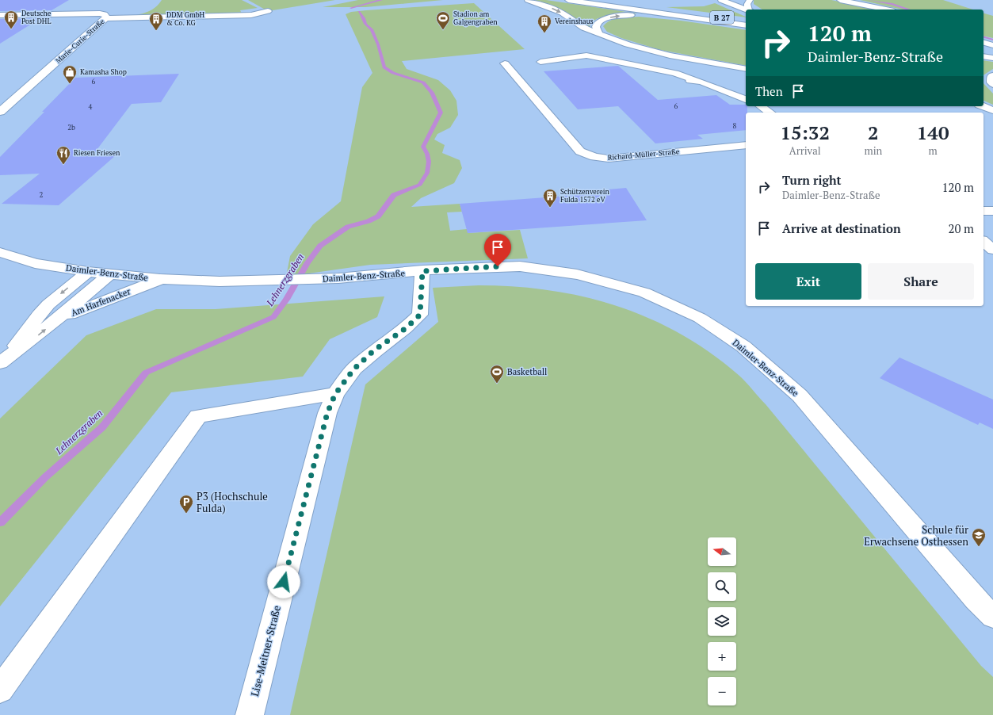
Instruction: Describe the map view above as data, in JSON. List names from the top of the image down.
{
  "streets": {
    "main road": [
      "B 27",
      "Marie-Curie-Straße",
      "Richard-Müller-Straße",
      "Daimler-Benz-Straße",
      "Am Harfenacker",
      "Lise-Meitner-Straße"
    ]
  },
  "crossings": [
    ["Daimler-Benz-Straße", "Am Harfenacker"],
    ["Daimler-Benz-Straße", "Lise-Meitner-Straße"]
  ],
  "water": ["Lehnerzgraben"],
  "places": {
    "building": [
      "Deutsche Post DHL",
      "DDM GmbH & Co. KG",
      "Vereinshaus",
      "Schützenverein Fulda 1572 eV"
    ],
    "sports": ["Stadion am Galgengraben", "Basketball"],
    "shop": ["Kamasha Shop"],
    "restaurant": ["Riesen Friesen"],
    "parking": ["P3 (Hochschule Fulda)"],
    "school or university": ["Schule für Erwachsene Osthessen"]
  },
  "house_numbers": [
    "6",
    "6",
    "4",
    "8",
    "2b",
    "2"
  ],
  "north": "left",
  "page": {
    "turn": ["120 m", "Daimler-Benz-Straße"],
    "then": "Then",
    "eta": [
      "15:32",
      "Arrival",
      "2",
      "min",
      "140",
      "m"
    ],
    "list": [
      {
        "name": "Turn right",
        "note": "Daimler-Benz-Straße",
        "value": "120 m"
      },
      {
        "name": "Arrive at destination",
        "value": "20 m"
      }
    ],
    "buttons": ["Exit", "Share"],
    "map_buttons": ["+", "−"]
  }
}
